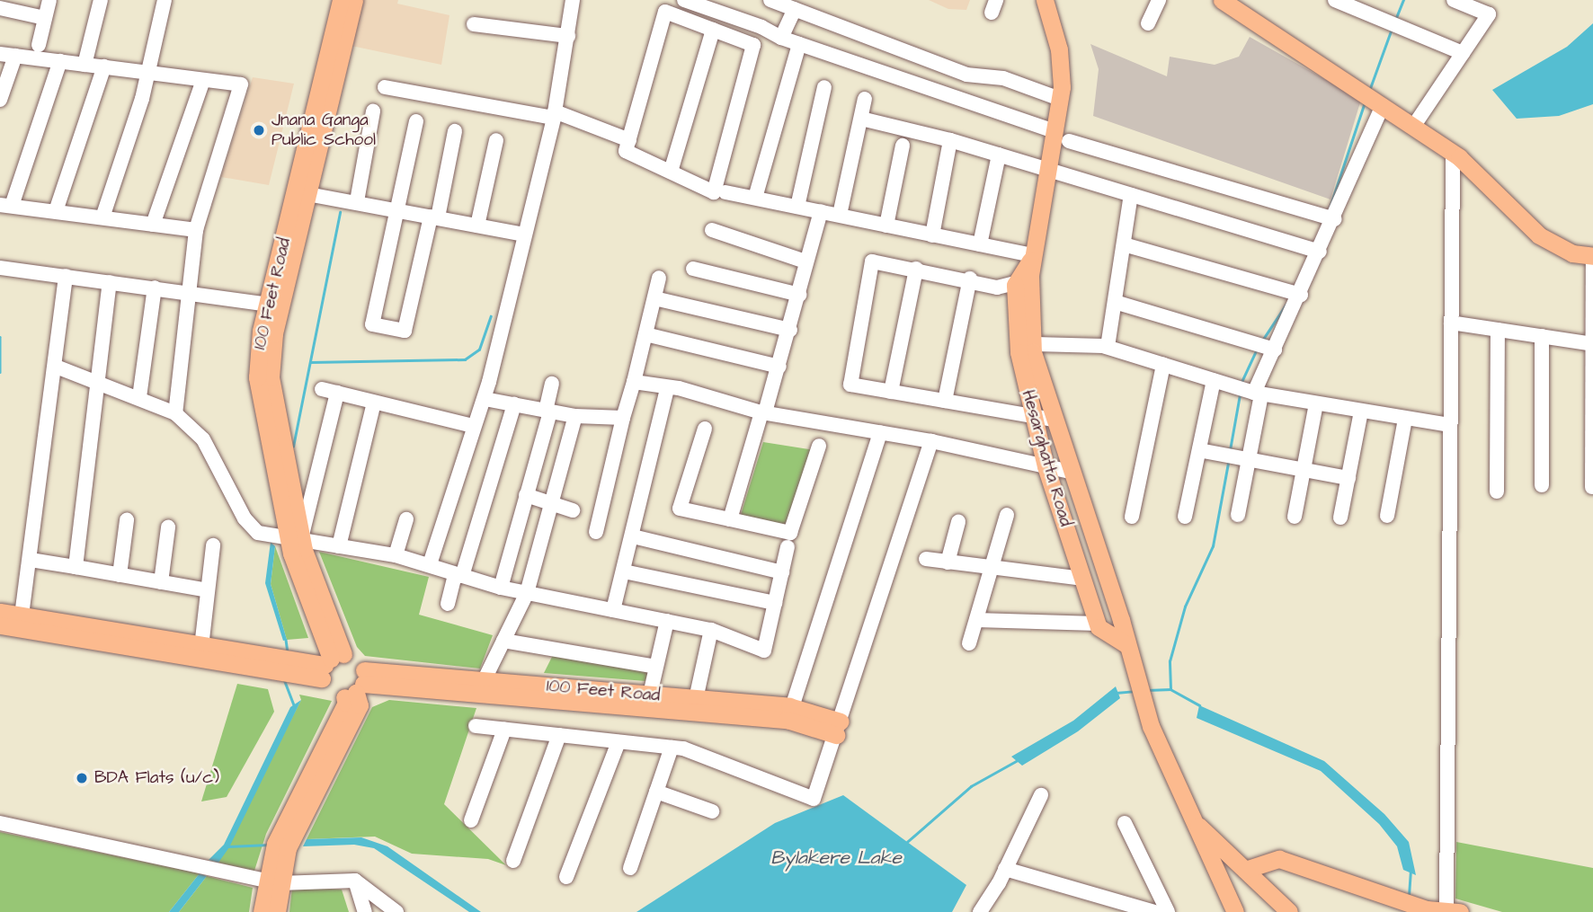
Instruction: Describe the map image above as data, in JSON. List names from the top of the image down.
{
  "streets": {
    "main road": ["100 Feet Road", "Hesarghatta Road"]
  },
  "water": ["Bylakere Lake"],
  "places": ["Jnana Ganga Public School", "BDA Flats (u/c)"]
}
